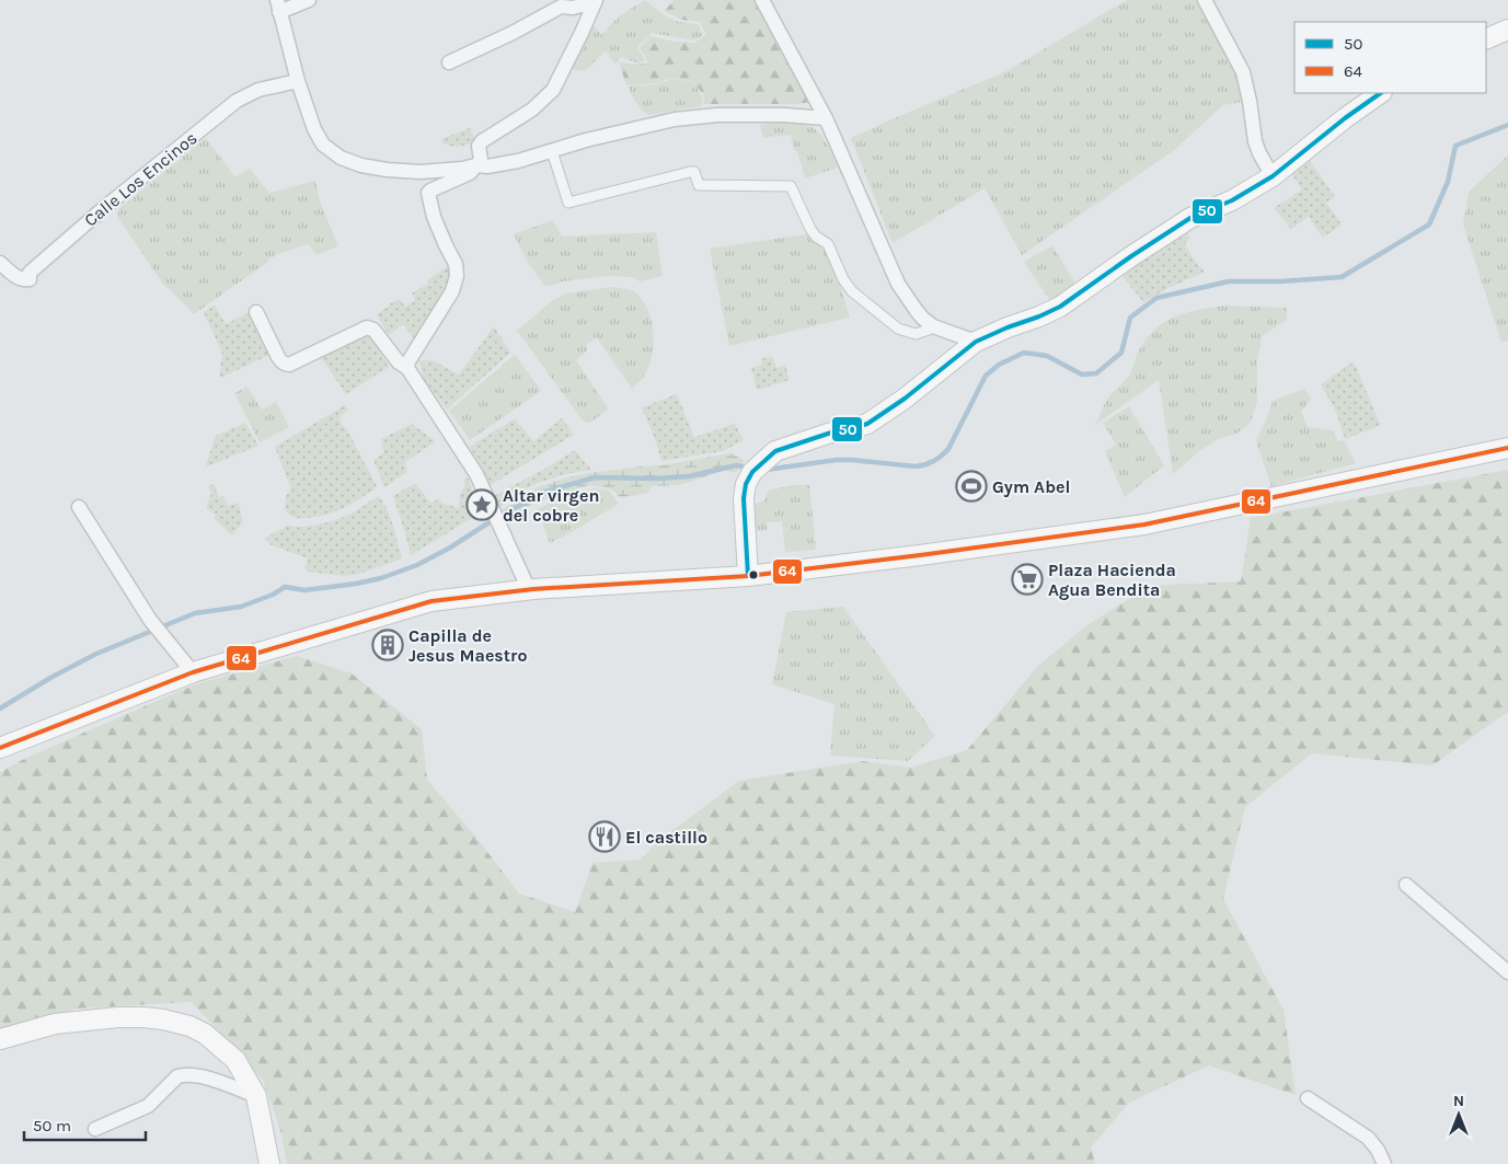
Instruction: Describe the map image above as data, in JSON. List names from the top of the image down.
{
  "streets": {
    "street": ["Calle Los Encinos"]
  },
  "places": {
    "sports": ["Gym Abel"],
    "place": ["Altar virgen del cobre"],
    "supermarket": ["Plaza Hacienda Agua Bendita"],
    "building": ["Capilla de Jesus Maestro"],
    "restaurant": ["El castillo"]
  },
  "lines": ["transit line 50", "transit line 64"],
  "legend": ["50", "64"],
  "scale_bar": "50 m",
  "north": "top"
}
